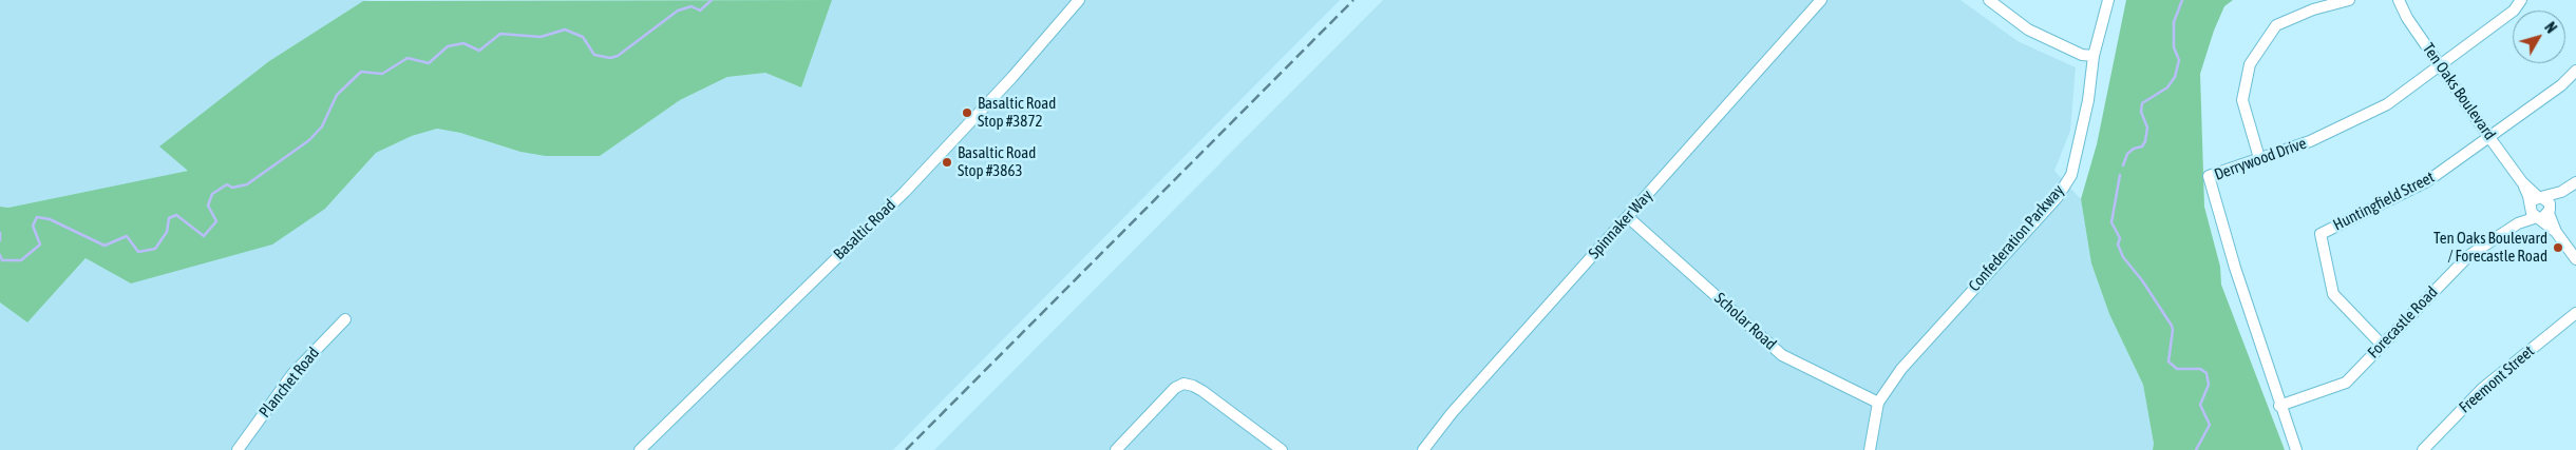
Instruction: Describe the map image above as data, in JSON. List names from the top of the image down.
{
  "streets": {
    "street": [
      "Ten Oaks Boulevard",
      "Derrywood Drive",
      "Huntingfield Street",
      "Spinnaker Way",
      "Basaltic Road",
      "Confederation Parkway",
      "Scholar Road",
      "Forecastle Road",
      "Freemont Street",
      "Planchet Road"
    ]
  },
  "crossings": [
    ["Ten Oaks Boulevard", "Derrywood Drive"],
    ["Ten Oaks Boulevard", "Huntingfield Street"],
    ["Ten Oaks Boulevard", "Forecastle Road"],
    ["Derrywood Drive", "Forecastle Road"],
    ["Huntingfield Street", "Forecastle Road"],
    ["Spinnaker Way", "Scholar Road"],
    ["Confederation Parkway", "Scholar Road"]
  ],
  "places": ["Basaltic Road Stop #3872", "Basaltic Road Stop #3863", "Ten Oaks Boulevard / Forecastle Road"],
  "north": "top right"
}
